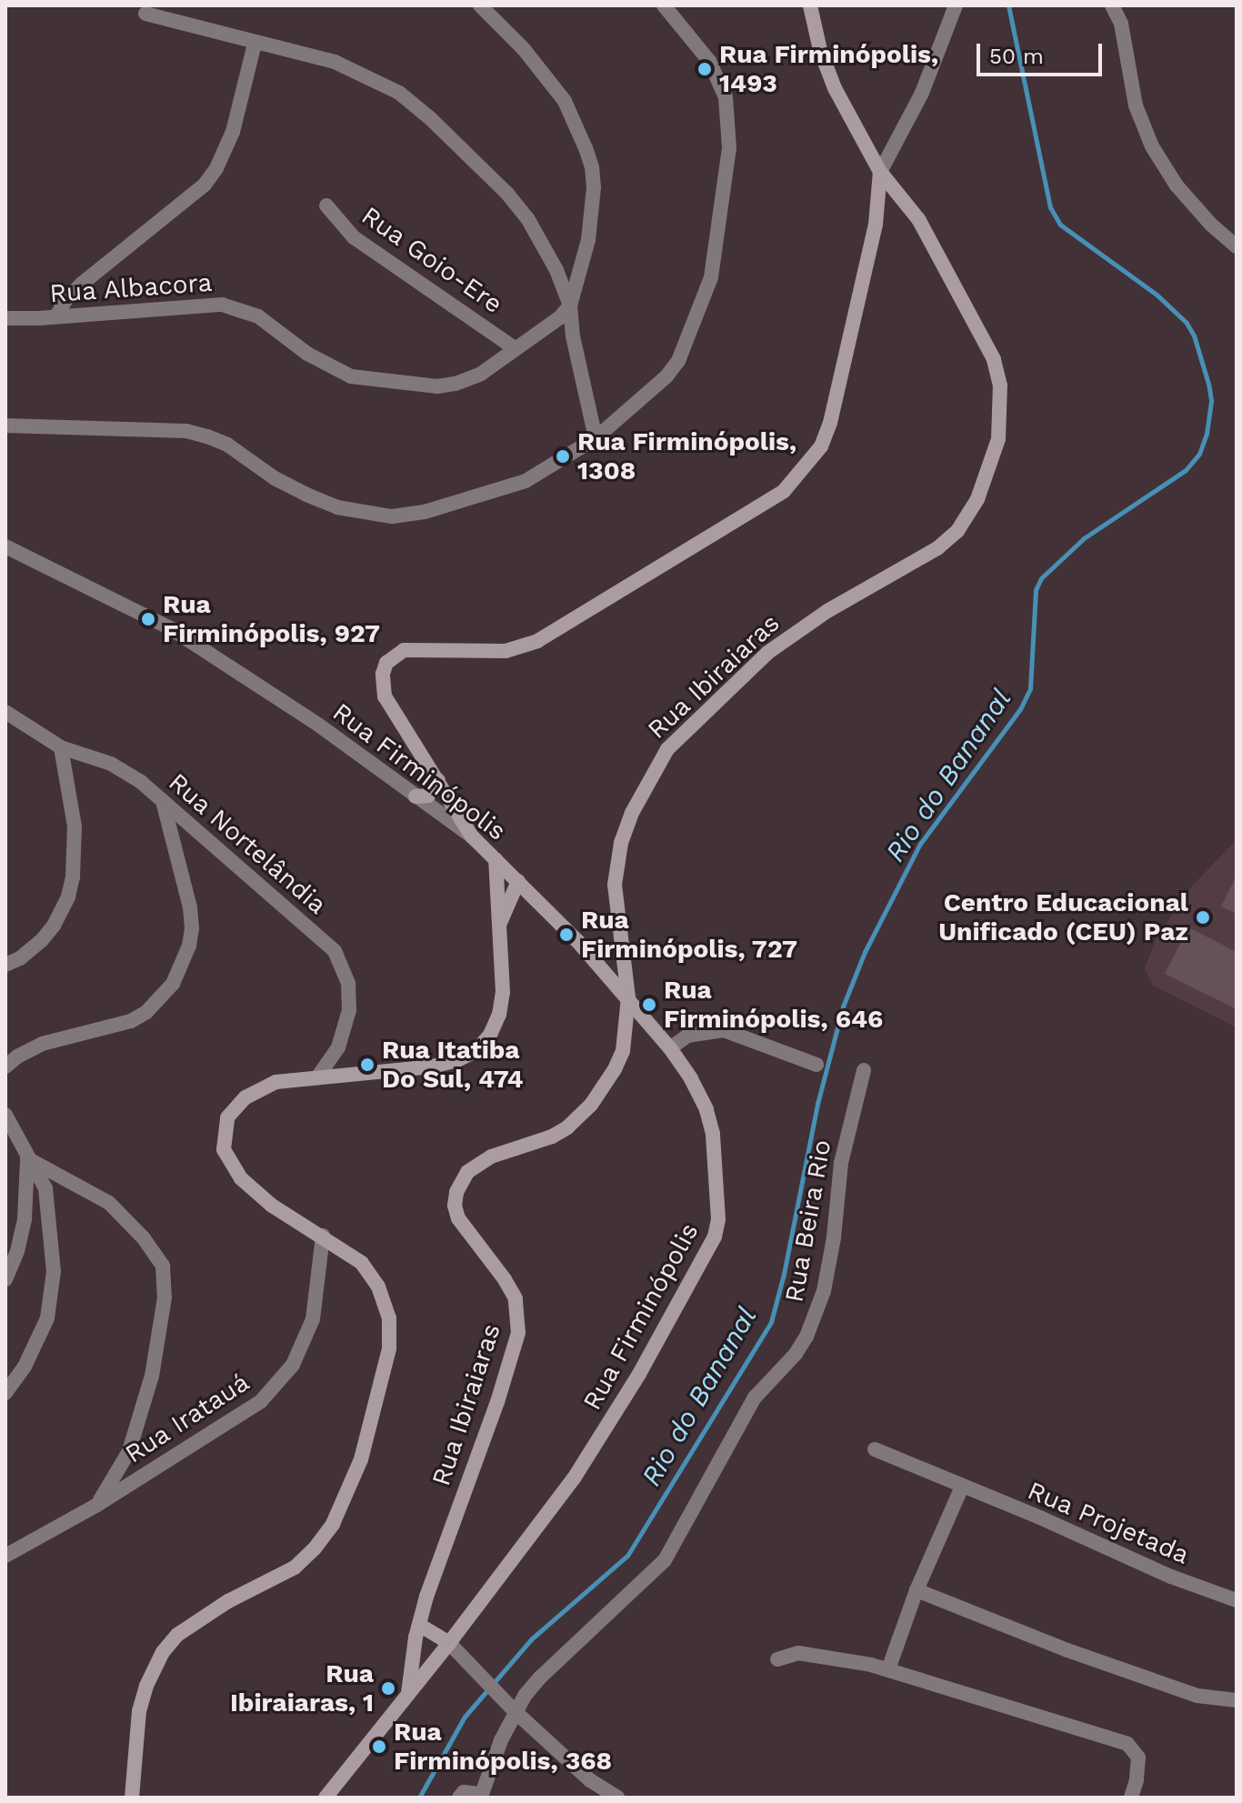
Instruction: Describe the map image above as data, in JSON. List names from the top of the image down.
{
  "streets": {
    "main road": ["Rua Ibiraiaras", "Rua Firminópolis"],
    "street": [
      "Rua Goio-Ere",
      "Rua Albacora",
      "Rua Nortelândia",
      "Rua Beira Rio",
      "Rua Iratauá",
      "Rua Projetada"
    ]
  },
  "crossings": [
    ["Rua Goio-Ere", "Rua Albacora"],
    ["Rua Ibiraiaras", "Rua Firminópolis"]
  ],
  "water": ["Rio do Bananal"],
  "places": [
    "Rua Firminópolis, 1493",
    "Rua Firminópolis, 1308",
    "Rua Firminópolis, 927",
    "Centro Educacional Unificado (CEU) Paz",
    "Rua Firminópolis, 727",
    "Rua Firminópolis, 646",
    "Rua Itatiba Do Sul, 474",
    "Rua Ibiraiaras, 1",
    "Rua Firminópolis, 368"
  ],
  "scale_bar": "50 m"
}
